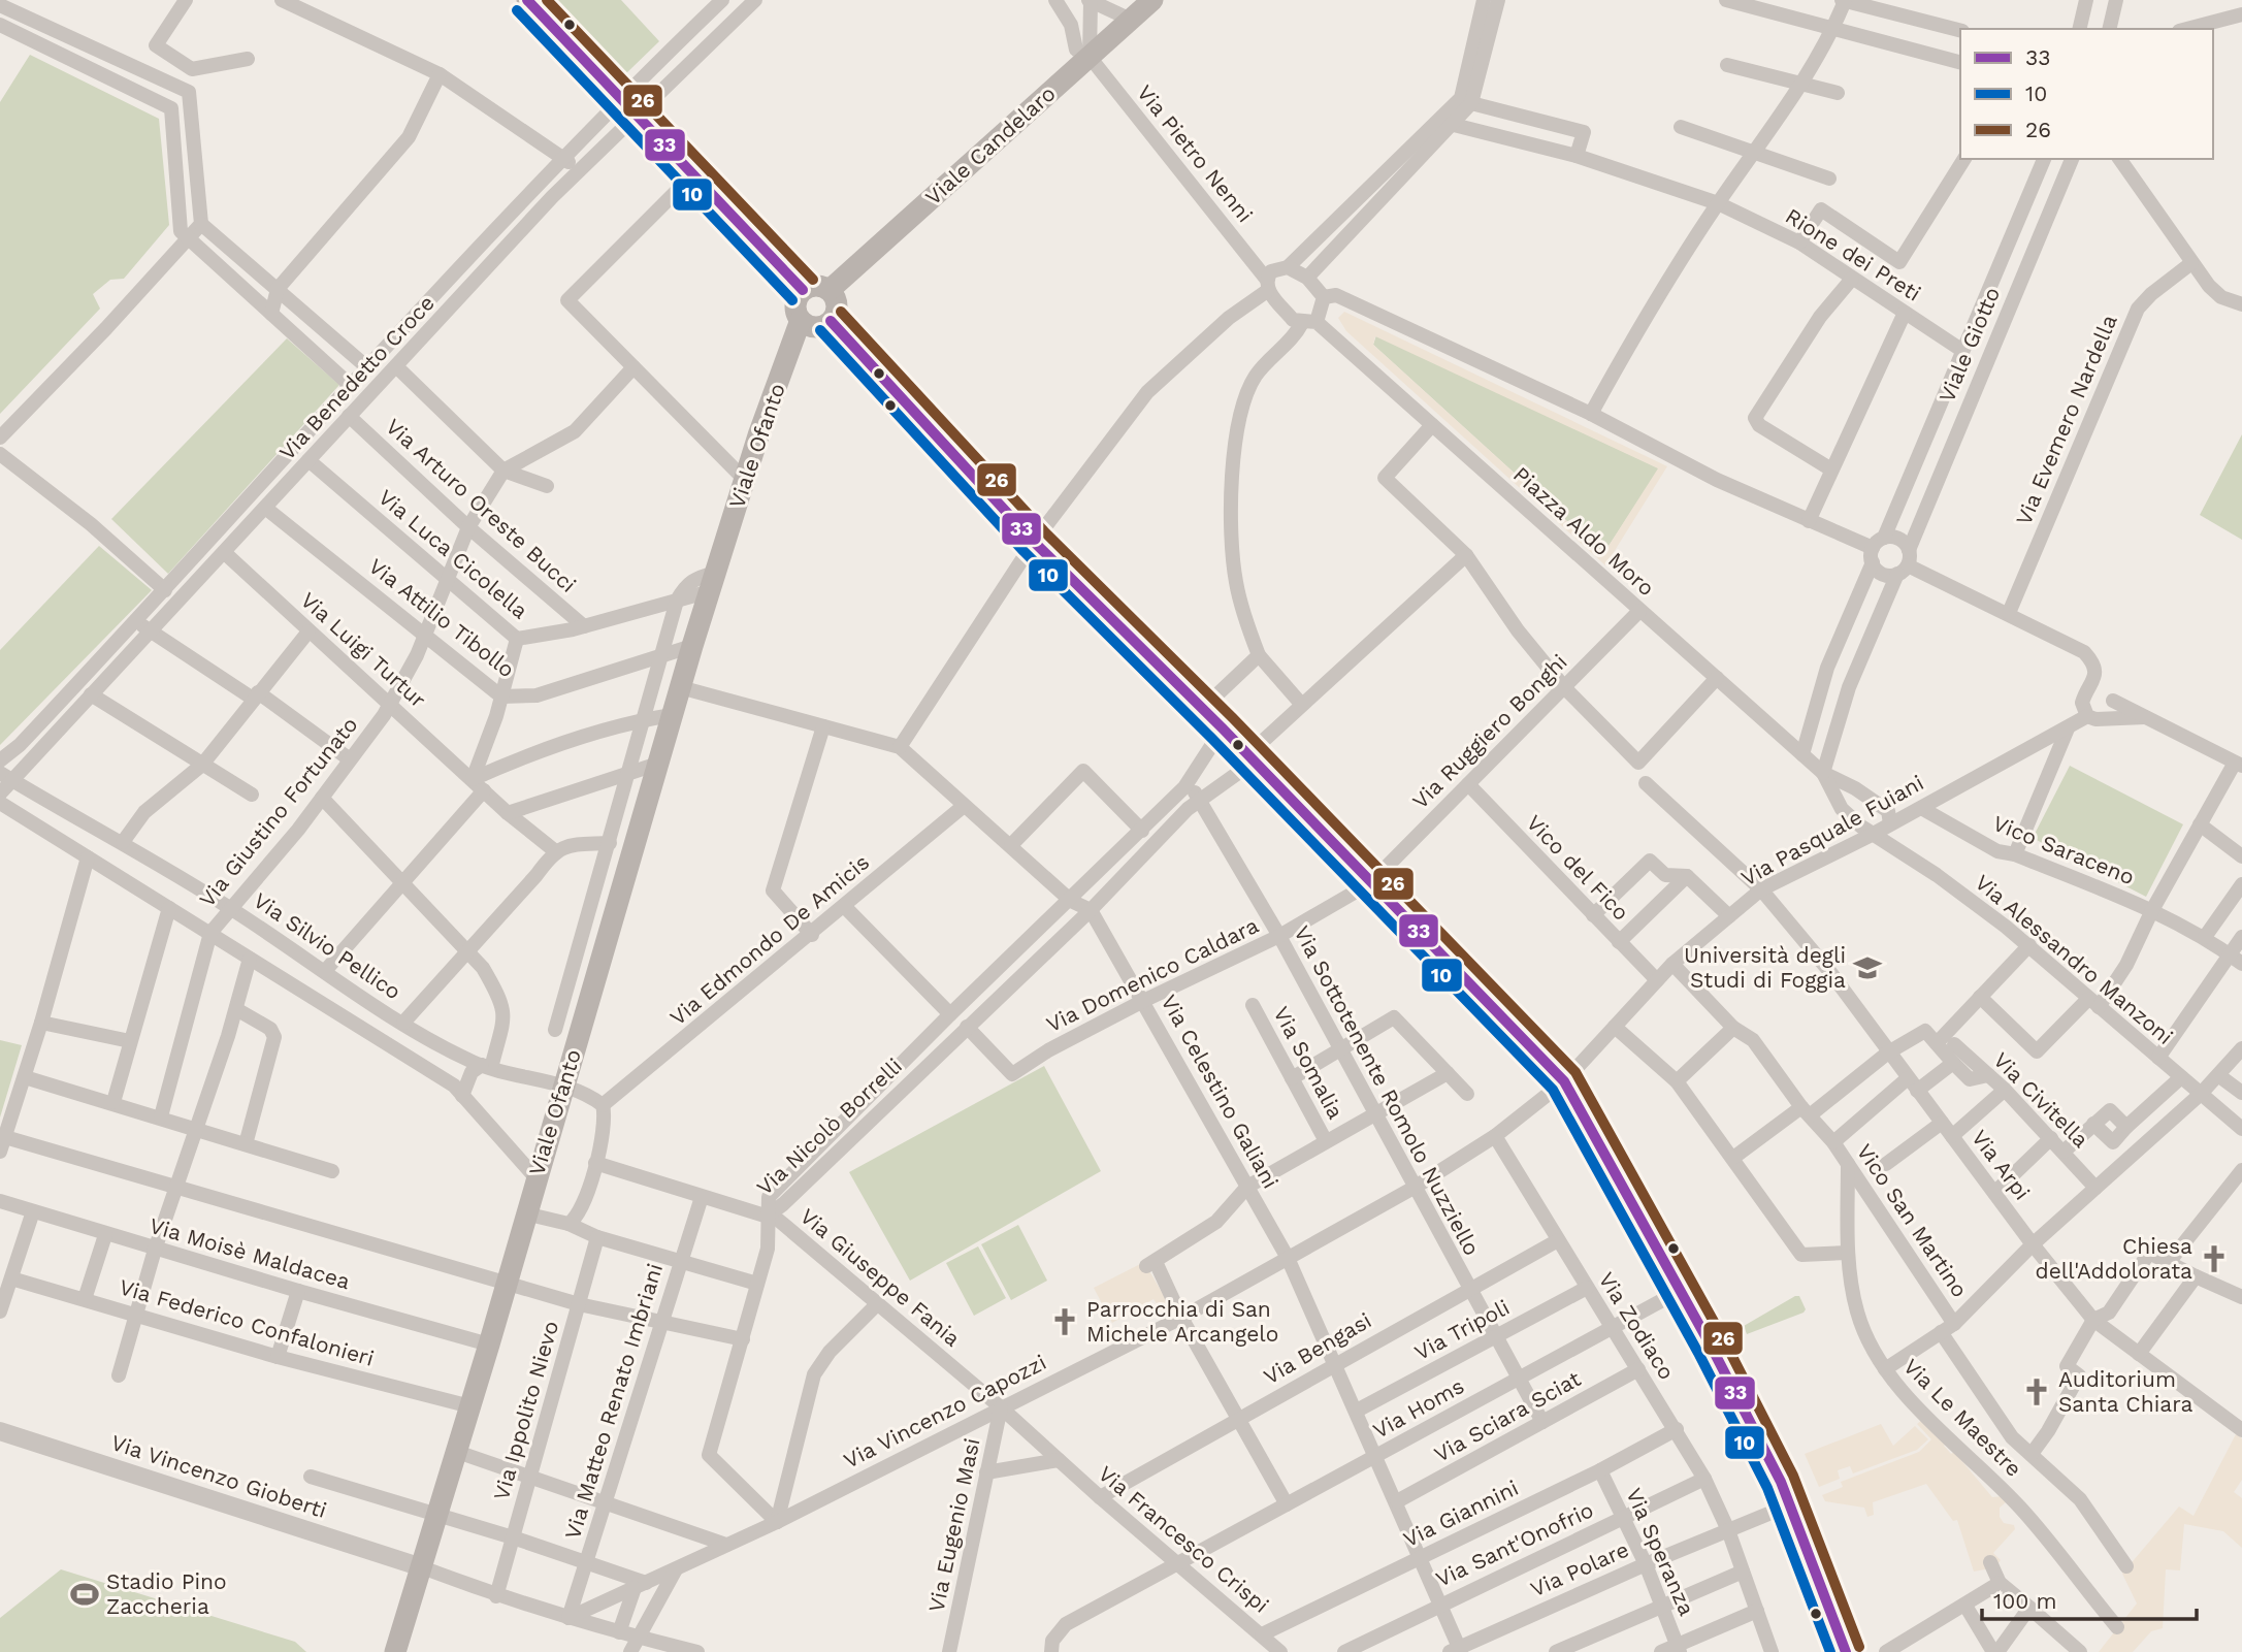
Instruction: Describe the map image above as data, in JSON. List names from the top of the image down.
{
  "streets": {
    "main road": ["Viale Candelaro", "Viale Ofanto"],
    "street": [
      "Via Pietro Nenni",
      "Rione dei Preti",
      "Viale Giotto",
      "Via Benedetto Croce",
      "Via Evemero Nardella",
      "Via Arturo Oreste Bucci",
      "Piazza Aldo Moro",
      "Via Luca Cicolella",
      "Via Attilio Tibollo",
      "Via Luigi Turtur",
      "Via Ruggiero Bonghi",
      "Via Giustino Fortunato",
      "Via Pasquale Fuiani",
      "Vico Saraceno",
      "Vico del Fico",
      "Via Edmondo De Amicis",
      "Via Silvio Pellico",
      "Via Alessandro Manzoni",
      "Via Domenico Caldara",
      "Via Somalia",
      "Via Sottotenente Romolo Nuzziello",
      "Via Celestino Galiani",
      "Via Civitella",
      "Via Nicolò Borrelli",
      "Via Arpi",
      "Vico San Martino",
      "Via Moisè Maldacea",
      "Via Giuseppe Fania",
      "Via Federico Confalonieri",
      "Via Zodiaco",
      "Via Tripoli",
      "Via Bengasi",
      "Via Matteo Renato Imbriani",
      "Via Homs",
      "Via Ippolito Nievo",
      "Via Vincenzo Capozzi",
      "Via Sciara Sciat",
      "Via Le Maestre",
      "Via Vincenzo Gioberti",
      "Via Giannini",
      "Via Eugenio Masi",
      "Via Francesco Crispi",
      "Via Sant'Onofrio",
      "Via Speranza",
      "Via Polare"
    ]
  },
  "crossings": [
    ["Viale Candelaro", "Via Pietro Nenni"],
    ["Viale Candelaro", "Viale Ofanto"],
    ["Via Pietro Nenni", "Piazza Aldo Moro"],
    ["Rione dei Preti", "Viale Giotto"],
    ["Viale Giotto", "Piazza Aldo Moro"],
    ["Via Benedetto Croce", "Via Arturo Oreste Bucci"],
    ["Via Benedetto Croce", "Via Luca Cicolella"],
    ["Via Benedetto Croce", "Via Attilio Tibollo"],
    ["Via Benedetto Croce", "Via Luigi Turtur"],
    ["Via Benedetto Croce", "Via Silvio Pellico"],
    ["Viale Ofanto", "Via Luca Cicolella"],
    ["Viale Ofanto", "Via Attilio Tibollo"],
    ["Viale Ofanto", "Via Silvio Pellico"],
    ["Viale Ofanto", "Via Moisè Maldacea"],
    ["Viale Ofanto", "Via Federico Confalonieri"],
    ["Viale Ofanto", "Via Vincenzo Gioberti"],
    ["Via Arturo Oreste Bucci", "Via Luca Cicolella"],
    ["Via Arturo Oreste Bucci", "Via Giustino Fortunato"],
    ["Piazza Aldo Moro", "Via Ruggiero Bonghi"],
    ["Piazza Aldo Moro", "Via Pasquale Fuiani"],
    ["Piazza Aldo Moro", "Via Alessandro Manzoni"],
    ["Via Luca Cicolella", "Via Giustino Fortunato"],
    ["Via Attilio Tibollo", "Via Giustino Fortunato"],
    ["Via Luigi Turtur", "Via Giustino Fortunato"],
    ["Via Ruggiero Bonghi", "Vico del Fico"],
    ["Via Ruggiero Bonghi", "Via Domenico Caldara"],
    ["Via Giustino Fortunato", "Via Silvio Pellico"],
    ["Via Pasquale Fuiani", "Vico Saraceno"],
    ["Via Pasquale Fuiani", "Vico del Fico"],
    ["Via Pasquale Fuiani", "Via Alessandro Manzoni"],
    ["Via Pasquale Fuiani", "Via Arpi"],
    ["Via Pasquale Fuiani", "Vico San Martino"],
    ["Via Pasquale Fuiani", "Via Vincenzo Capozzi"],
    ["Via Edmondo De Amicis", "Via Silvio Pellico"],
    ["Via Domenico Caldara", "Via Sottotenente Romolo Nuzziello"],
    ["Via Domenico Caldara", "Via Celestino Galiani"],
    ["Via Domenico Caldara", "Via Nicolò Borrelli"],
    ["Via Sottotenente Romolo Nuzziello", "Via Nicolò Borrelli"],
    ["Via Sottotenente Romolo Nuzziello", "Via Tripoli"],
    ["Via Sottotenente Romolo Nuzziello", "Via Bengasi"],
    ["Via Sottotenente Romolo Nuzziello", "Via Homs"],
    ["Via Sottotenente Romolo Nuzziello", "Via Vincenzo Capozzi"],
    ["Via Sottotenente Romolo Nuzziello", "Via Sciara Sciat"],
    ["Via Celestino Galiani", "Via Nicolò Borrelli"],
    ["Via Celestino Galiani", "Via Tripoli"],
    ["Via Celestino Galiani", "Via Bengasi"],
    ["Via Celestino Galiani", "Via Homs"],
    ["Via Celestino Galiani", "Via Vincenzo Capozzi"],
    ["Via Celestino Galiani", "Via Sciara Sciat"],
    ["Via Celestino Galiani", "Via Giannini"],
    ["Via Celestino Galiani", "Via Sant'Onofrio"],
    ["Via Celestino Galiani", "Via Polare"],
    ["Via Nicolò Borrelli", "Via Giuseppe Fania"],
    ["Vico San Martino", "Via Le Maestre"],
    ["Via Giuseppe Fania", "Via Matteo Renato Imbriani"],
    ["Via Giuseppe Fania", "Via Vincenzo Capozzi"],
    ["Via Giuseppe Fania", "Via Eugenio Masi"],
    ["Via Giuseppe Fania", "Via Francesco Crispi"],
    ["Via Zodiaco", "Via Tripoli"],
    ["Via Zodiaco", "Via Bengasi"],
    ["Via Zodiaco", "Via Homs"],
    ["Via Zodiaco", "Via Vincenzo Capozzi"],
    ["Via Zodiaco", "Via Sciara Sciat"],
    ["Via Zodiaco", "Via Giannini"],
    ["Via Zodiaco", "Via Sant'Onofrio"],
    ["Via Zodiaco", "Via Polare"],
    ["Via Bengasi", "Via Francesco Crispi"],
    ["Via Matteo Renato Imbriani", "Via Vincenzo Capozzi"],
    ["Via Homs", "Via Francesco Crispi"],
    ["Via Vincenzo Capozzi", "Via Eugenio Masi"],
    ["Via Vincenzo Capozzi", "Via Francesco Crispi"],
    ["Via Giannini", "Via Francesco Crispi"],
    ["Via Giannini", "Via Speranza"],
    ["Via Eugenio Masi", "Via Francesco Crispi"],
    ["Via Sant'Onofrio", "Via Speranza"],
    ["Via Speranza", "Via Polare"]
  ],
  "places": {
    "school or university": ["Università degli Studi di Foggia"],
    "church": ["Chiesa dell'Addolorata", "Parrocchia di San Michele Arcangelo", "Auditorium Santa Chiara"],
    "sports": ["Stadio Pino Zaccheria"]
  },
  "lines": ["transit line 33", "transit line 26", "transit line 10"],
  "legend": ["33", "10", "26"],
  "scale_bar": "100 m"
}
